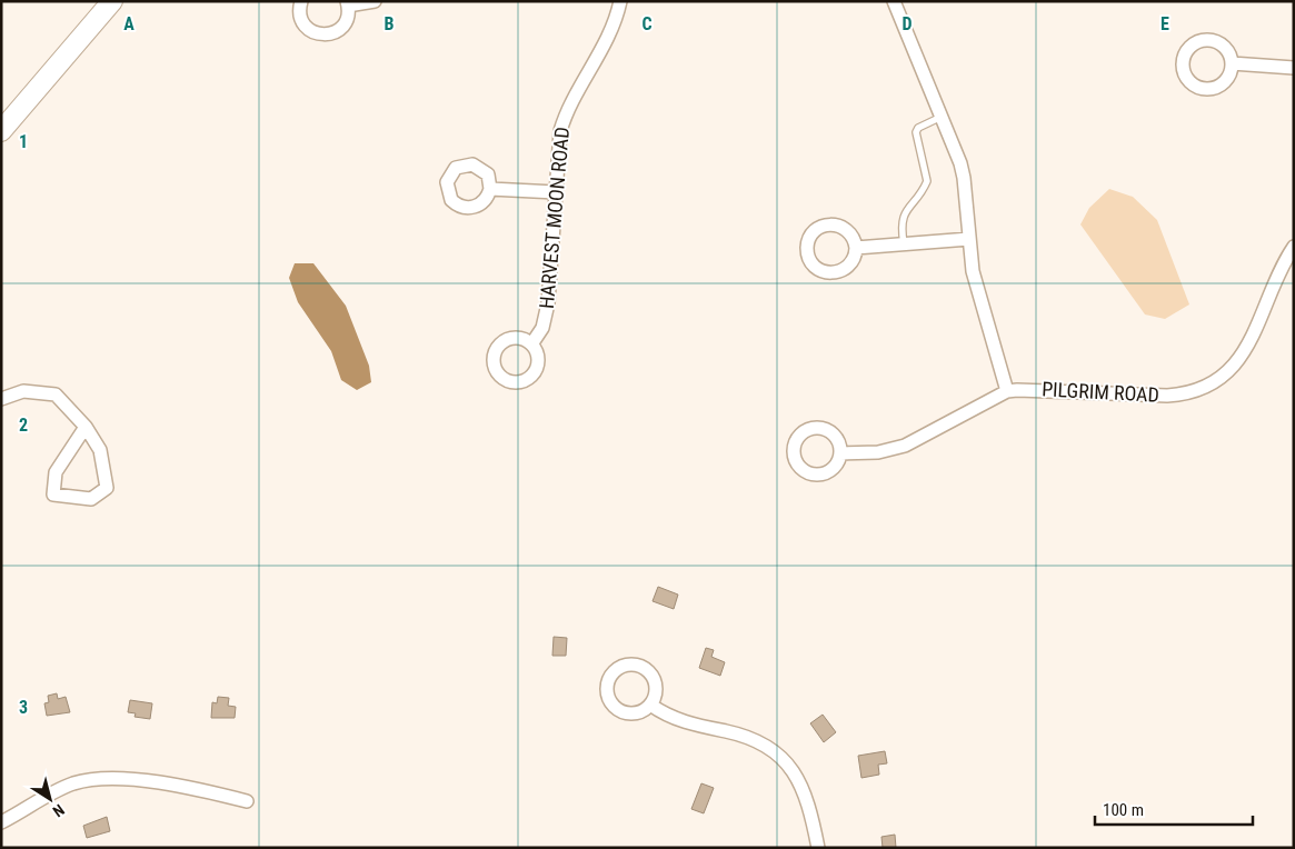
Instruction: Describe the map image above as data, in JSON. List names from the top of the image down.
{
  "streets": {
    "street": ["HARVEST MOON ROAD", "PILGRIM ROAD"]
  },
  "scale_bar": "100 m",
  "north": "bottom right",
  "grid": {
    "columns": [
      "A",
      "B",
      "C",
      "D",
      "E"
    ],
    "rows": ["1", "2", "3"]
  }
}
